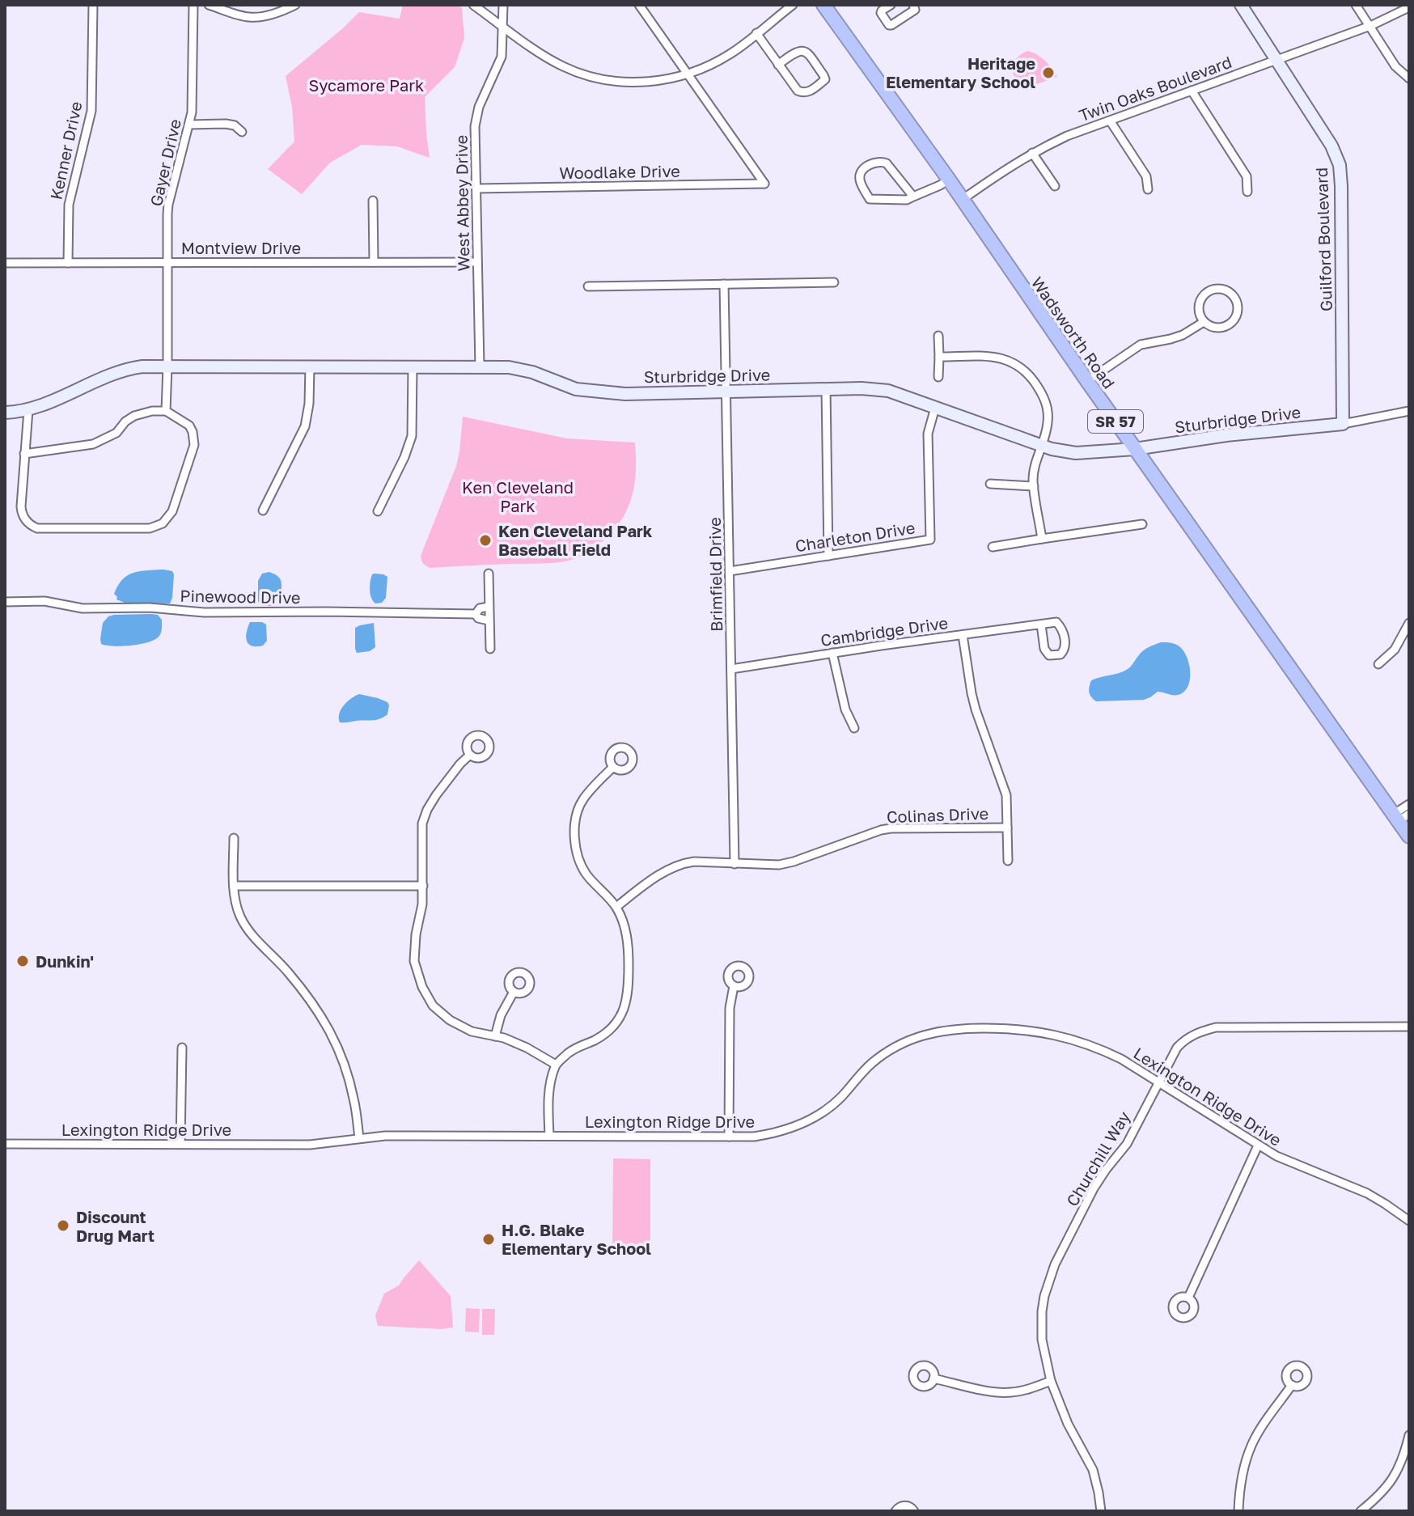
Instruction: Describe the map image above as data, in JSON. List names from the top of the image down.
{
  "streets": {
    "highway": ["Wadsworth Road", "SR 57"],
    "street": [
      "Twin Oaks Boulevard",
      "Kenner Drive",
      "Gayer Drive",
      "Woodlake Drive",
      "West Abbey Drive",
      "Guilford Boulevard",
      "Montview Drive",
      "Sturbridge Drive",
      "Charleton Drive",
      "Brimfield Drive",
      "Pinewood Drive",
      "Cambridge Drive",
      "Colinas Drive",
      "Lexington Ridge Drive",
      "Churchill Way"
    ]
  },
  "crossings": [
    ["Twin Oaks Boulevard", "Guilford Boulevard"],
    ["Twin Oaks Boulevard", "Wadsworth Road"],
    ["Kenner Drive", "Montview Drive"],
    ["Gayer Drive", "Montview Drive"],
    ["Gayer Drive", "Sturbridge Drive"],
    ["Woodlake Drive", "West Abbey Drive"],
    ["West Abbey Drive", "Montview Drive"],
    ["West Abbey Drive", "Sturbridge Drive"],
    ["Guilford Boulevard", "Sturbridge Drive"],
    ["Wadsworth Road", "Sturbridge Drive"],
    ["Sturbridge Drive", "Charleton Drive"],
    ["Sturbridge Drive", "Brimfield Drive"],
    ["Charleton Drive", "Brimfield Drive"],
    ["Brimfield Drive", "Cambridge Drive"],
    ["Brimfield Drive", "Colinas Drive"],
    ["Lexington Ridge Drive", "Churchill Way"]
  ],
  "parks": ["Sycamore Park", "Ken Cleveland Park"],
  "places": [
    "Heritage Elementary School",
    "Ken Cleveland Park Baseball Field",
    "Dunkin'",
    "Discount Drug Mart",
    "H.G. Blake Elementary School"
  ]
}
